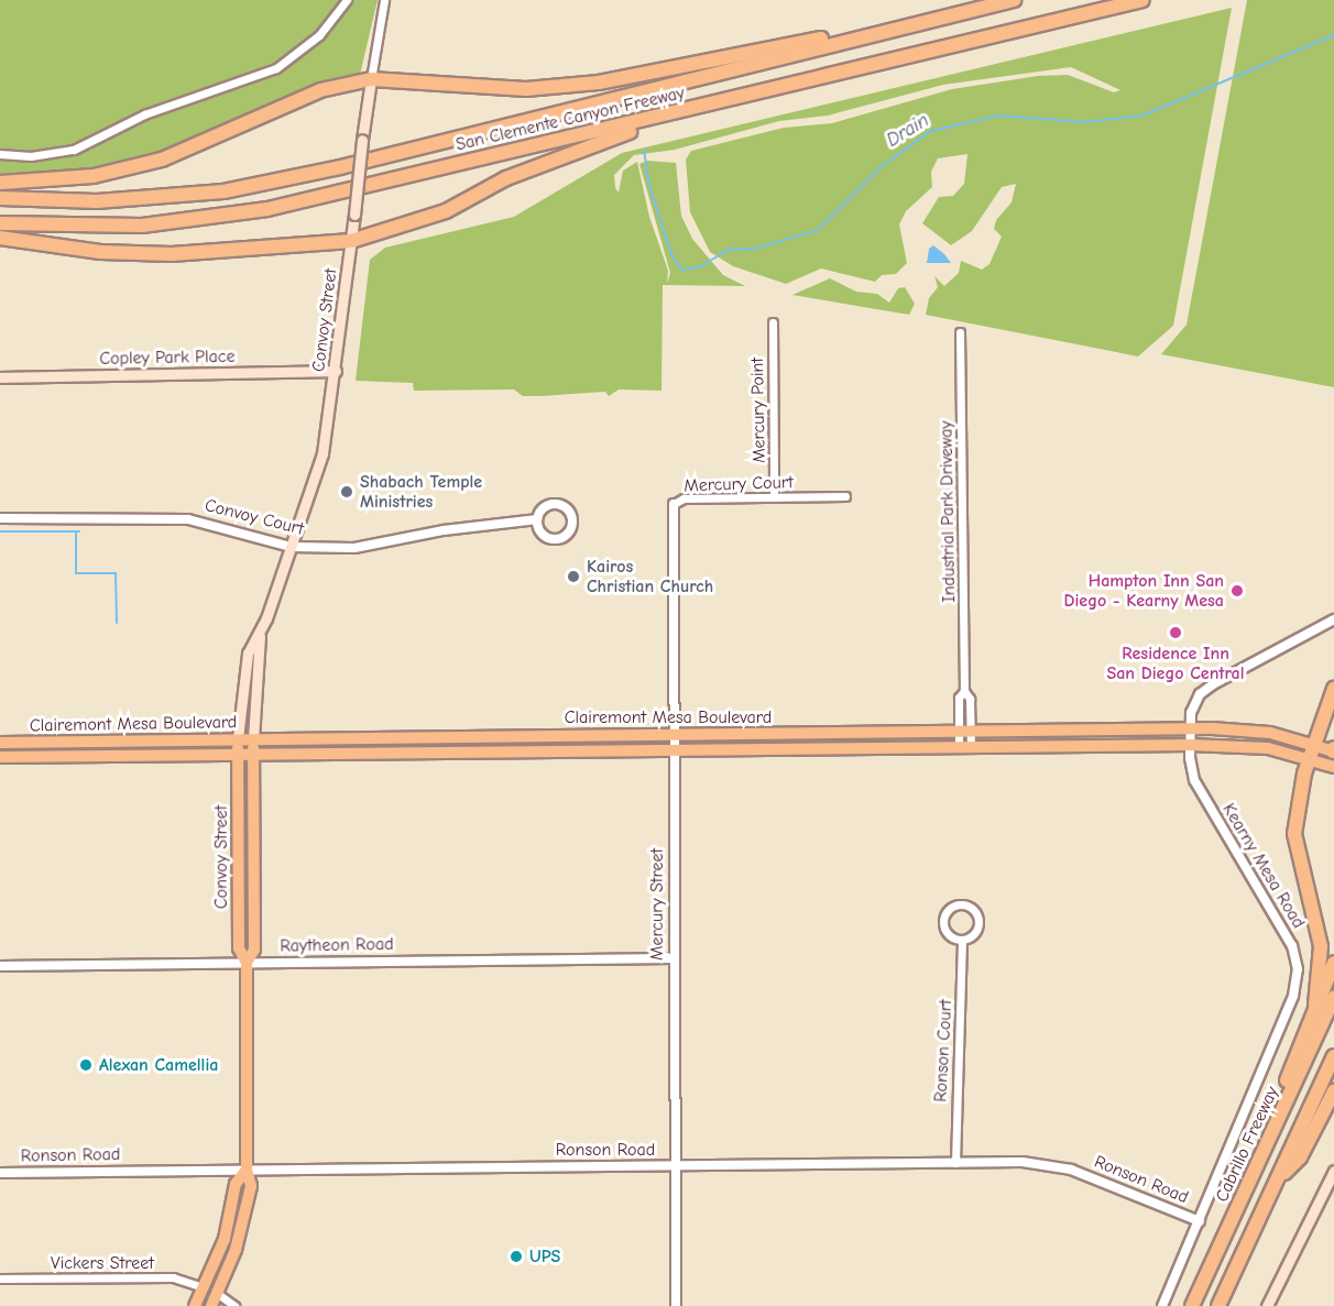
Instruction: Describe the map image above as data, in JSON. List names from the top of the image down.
{
  "streets": {
    "highway": ["San Clemente Canyon Freeway", "Cabrillo Freeway"],
    "main road": ["Convoy Street", "Copley Park Place", "Clairemont Mesa Boulevard"],
    "street": [
      "Mercury Point",
      "Mercury Court",
      "Industrial Park Driveway",
      "Convoy Court",
      "Kearny Mesa Road",
      "Mercury Street",
      "Raytheon Road",
      "Ronson Court",
      "Ronson Road",
      "Vickers Street"
    ]
  },
  "crossings": [
    ["Convoy Street", "Copley Park Place"],
    ["Convoy Street", "Convoy Court"],
    ["Convoy Street", "Clairemont Mesa Boulevard"],
    ["Convoy Street", "Raytheon Road"],
    ["Convoy Street", "Ronson Road"],
    ["Convoy Street", "Vickers Street"],
    ["Mercury Point", "Mercury Court"],
    ["Mercury Court", "Mercury Street"],
    ["Industrial Park Driveway", "Clairemont Mesa Boulevard"],
    ["Clairemont Mesa Boulevard", "Kearny Mesa Road"],
    ["Clairemont Mesa Boulevard", "Mercury Street"],
    ["Kearny Mesa Road", "Ronson Road"],
    ["Mercury Street", "Raytheon Road"],
    ["Mercury Street", "Ronson Road"],
    ["Ronson Court", "Ronson Road"]
  ],
  "water": ["Drain"],
  "places": [
    "Shabach Temple Ministries",
    "Kairos Christian Church",
    "Hampton Inn San Diego - Kearny Mesa",
    "Residence Inn San Diego Central",
    "Alexan Camellia",
    "UPS"
  ]
}
